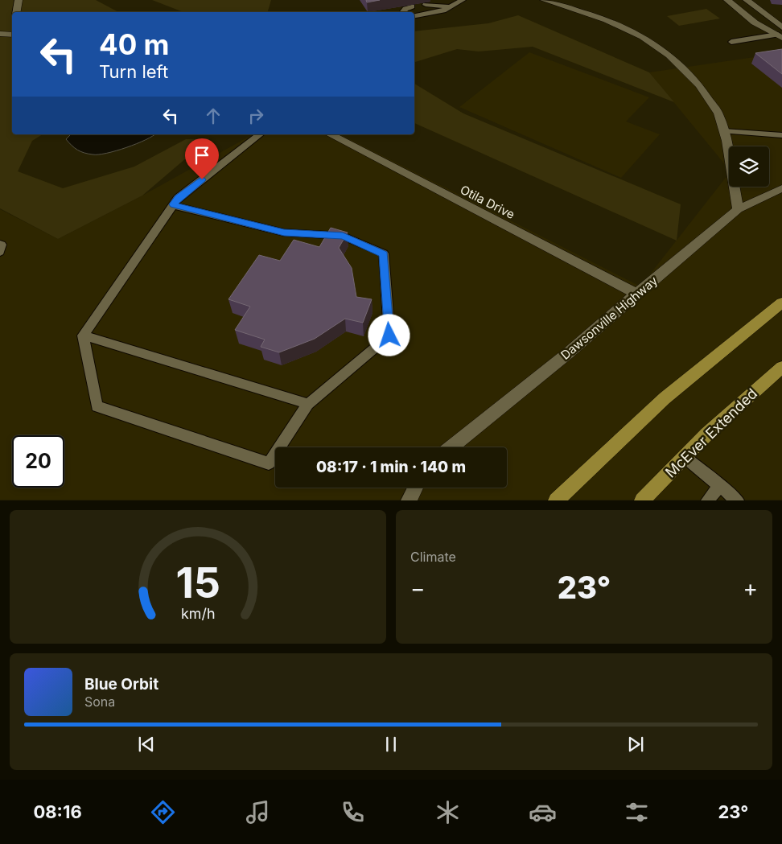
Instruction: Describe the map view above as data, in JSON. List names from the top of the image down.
{
  "streets": {
    "main road": ["McEver Extended"],
    "street": ["Otila Drive", "Dawsonville Highway"]
  },
  "crossings": [
    ["Otila Drive", "Dawsonville Highway"]
  ],
  "page": {
    "turn": ["40 m", "Turn left"],
    "limit": "20",
    "trip": "08:17 · 1 min · 140 m",
    "tile": "Climate",
    "heat": ["−", "23°", "+"],
    "song": ["Blue Orbit", "Sona"],
    "tabs": ["08:16", "23°"],
    "gauge": ["15", "km/h"]
  }
}
